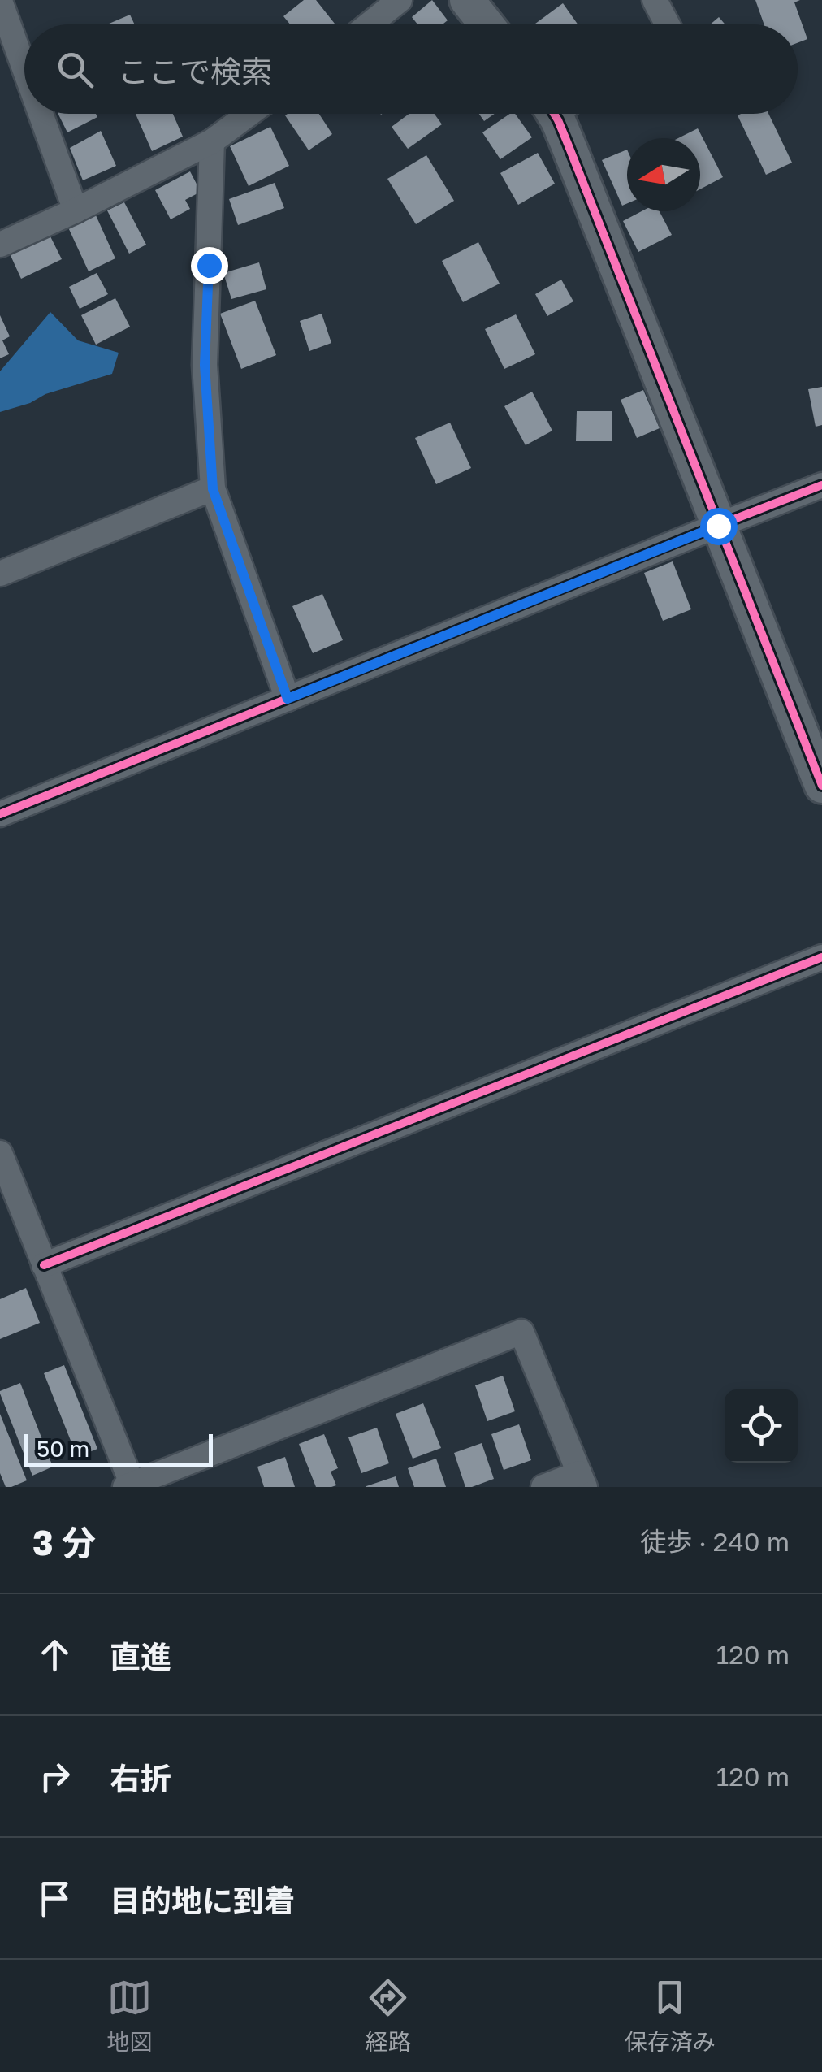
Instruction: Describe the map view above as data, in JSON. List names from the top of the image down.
{
  "scale_bar": "50 m",
  "north": "left",
  "page": {
    "search": "ここで検索",
    "scale": "50 m",
    "heading": ["3 分", "徒歩 · 240 m"],
    "list": [
      ["直進", "120 m"],
      ["右折", "120 m"],
      "目的地に到着"
    ],
    "nav": ["地図", "経路", "保存済み"]
  }
}
